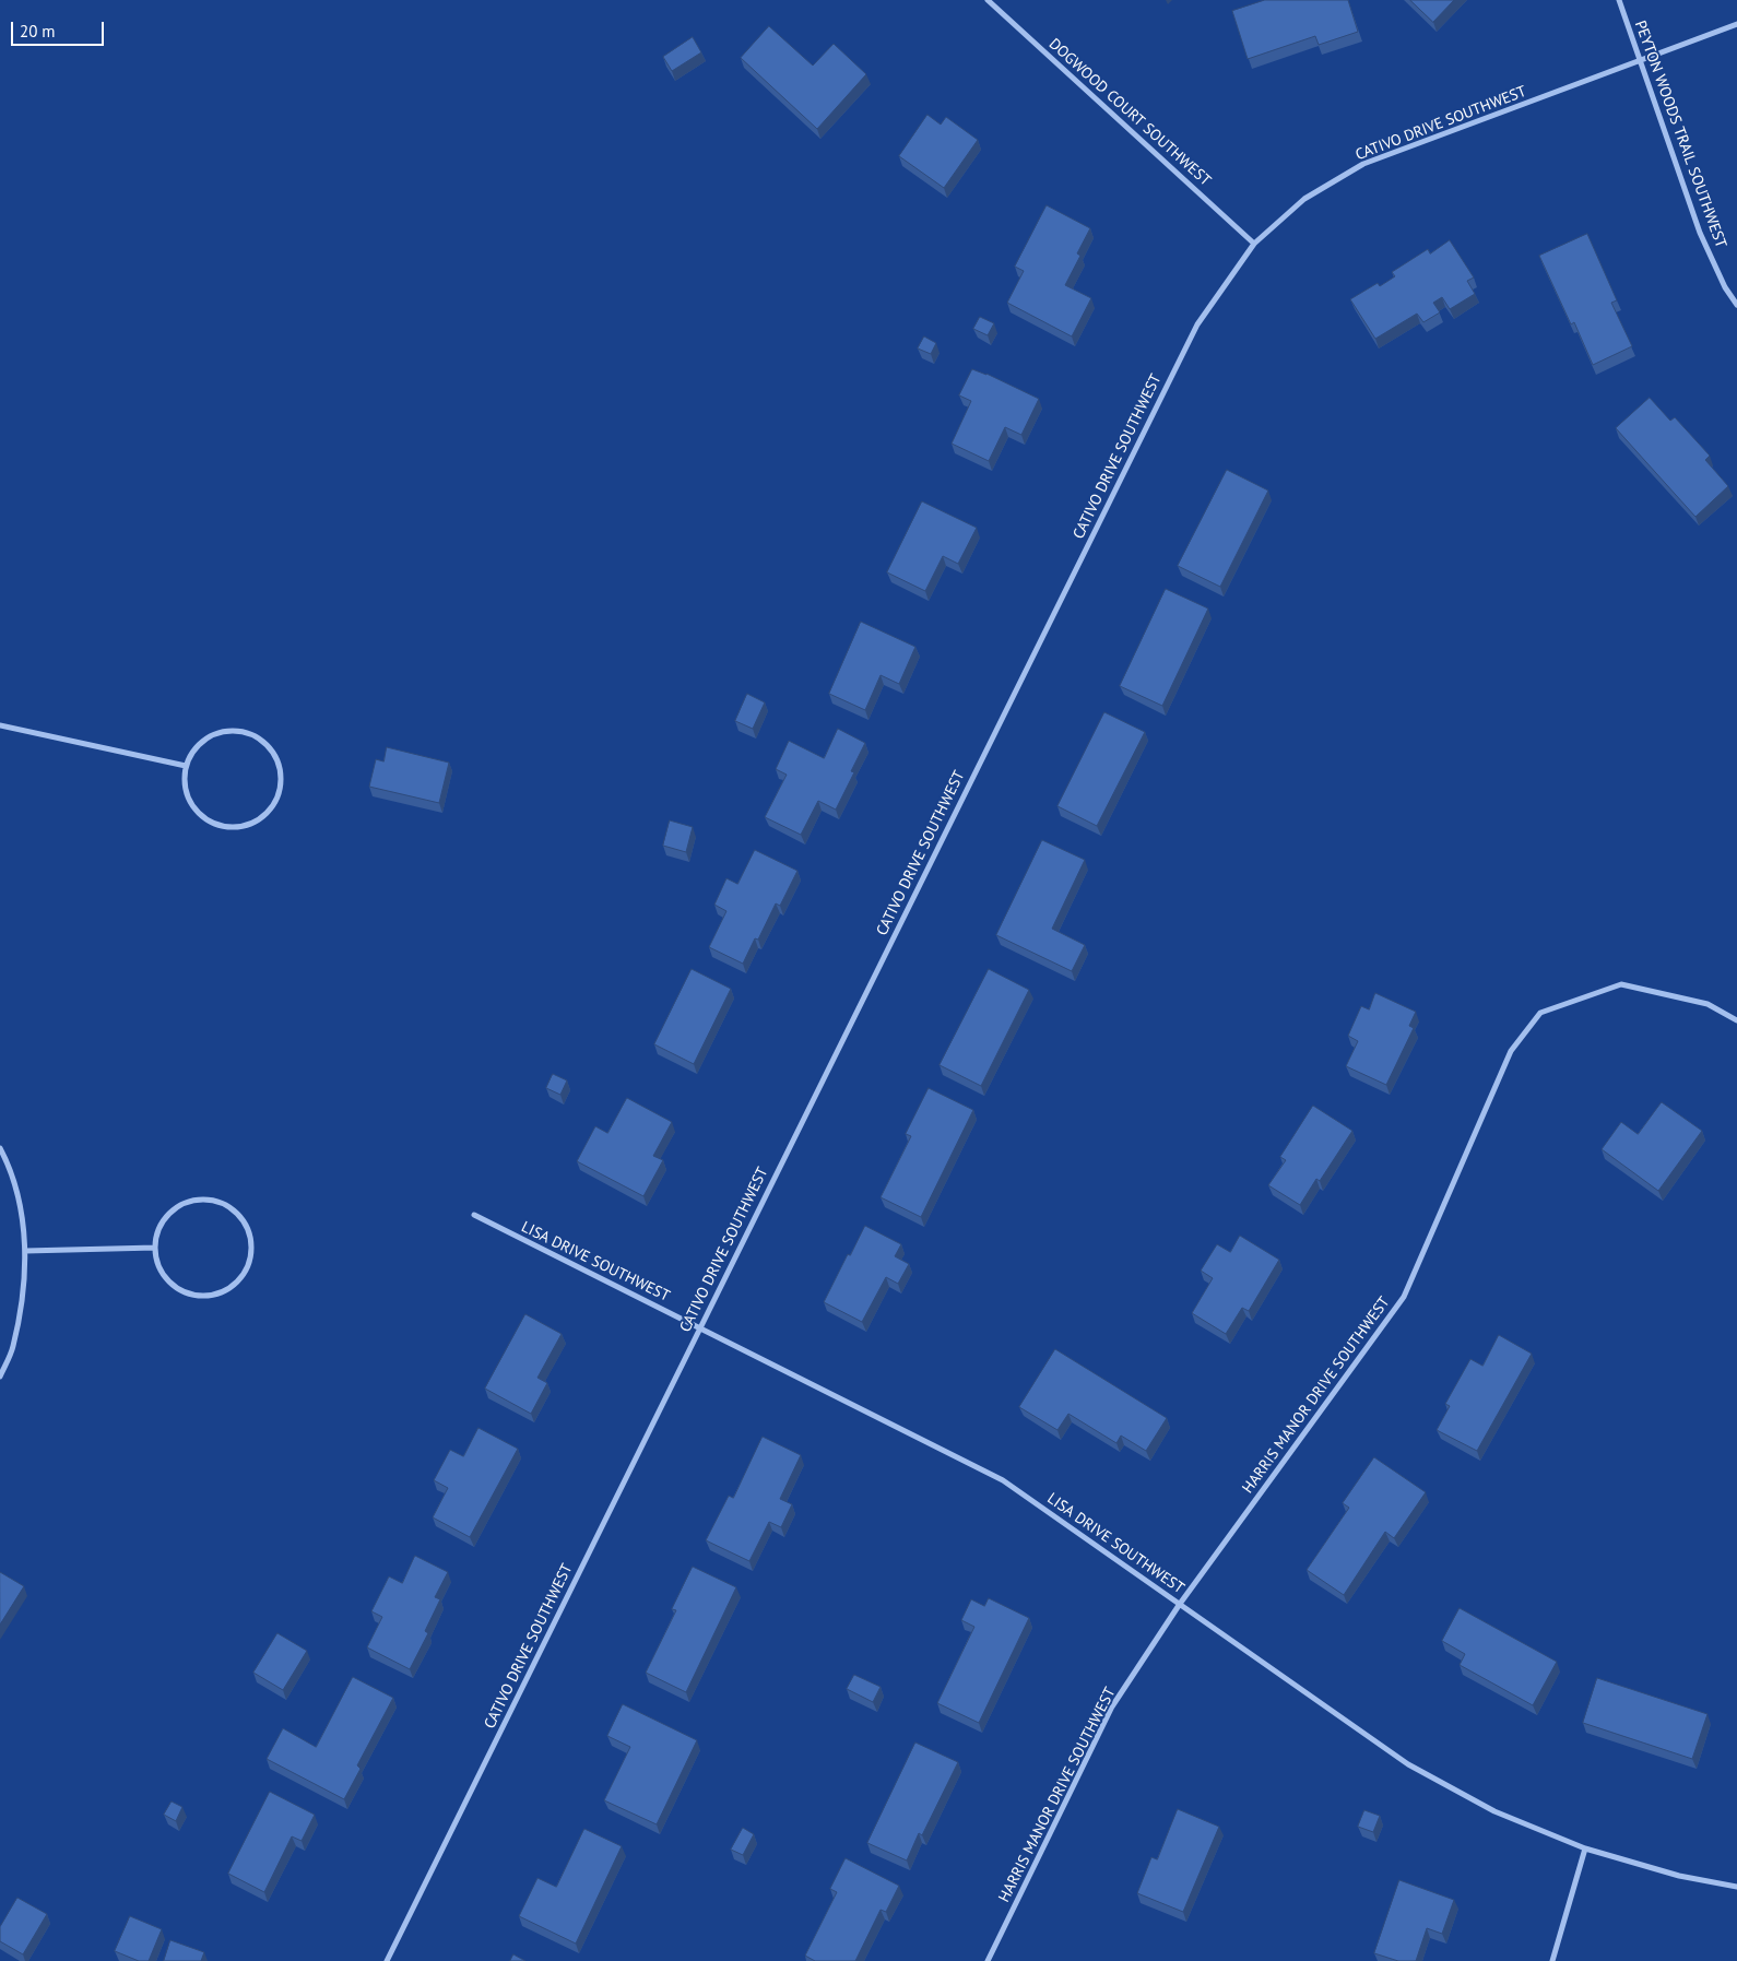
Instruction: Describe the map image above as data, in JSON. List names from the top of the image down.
{
  "streets": {
    "street": [
      "DOGWOOD COURT SOUTHWEST",
      "CATIVO DRIVE SOUTHWEST",
      "PEYTON WOODS TRAIL SOUTHWEST",
      "LISA DRIVE SOUTHWEST",
      "HARRIS MANOR DRIVE SOUTHWEST"
    ]
  },
  "crossings": [
    ["DOGWOOD COURT SOUTHWEST", "CATIVO DRIVE SOUTHWEST"],
    ["CATIVO DRIVE SOUTHWEST", "PEYTON WOODS TRAIL SOUTHWEST"],
    ["CATIVO DRIVE SOUTHWEST", "LISA DRIVE SOUTHWEST"],
    ["LISA DRIVE SOUTHWEST", "HARRIS MANOR DRIVE SOUTHWEST"]
  ],
  "scale_bar": "20 m"
}
